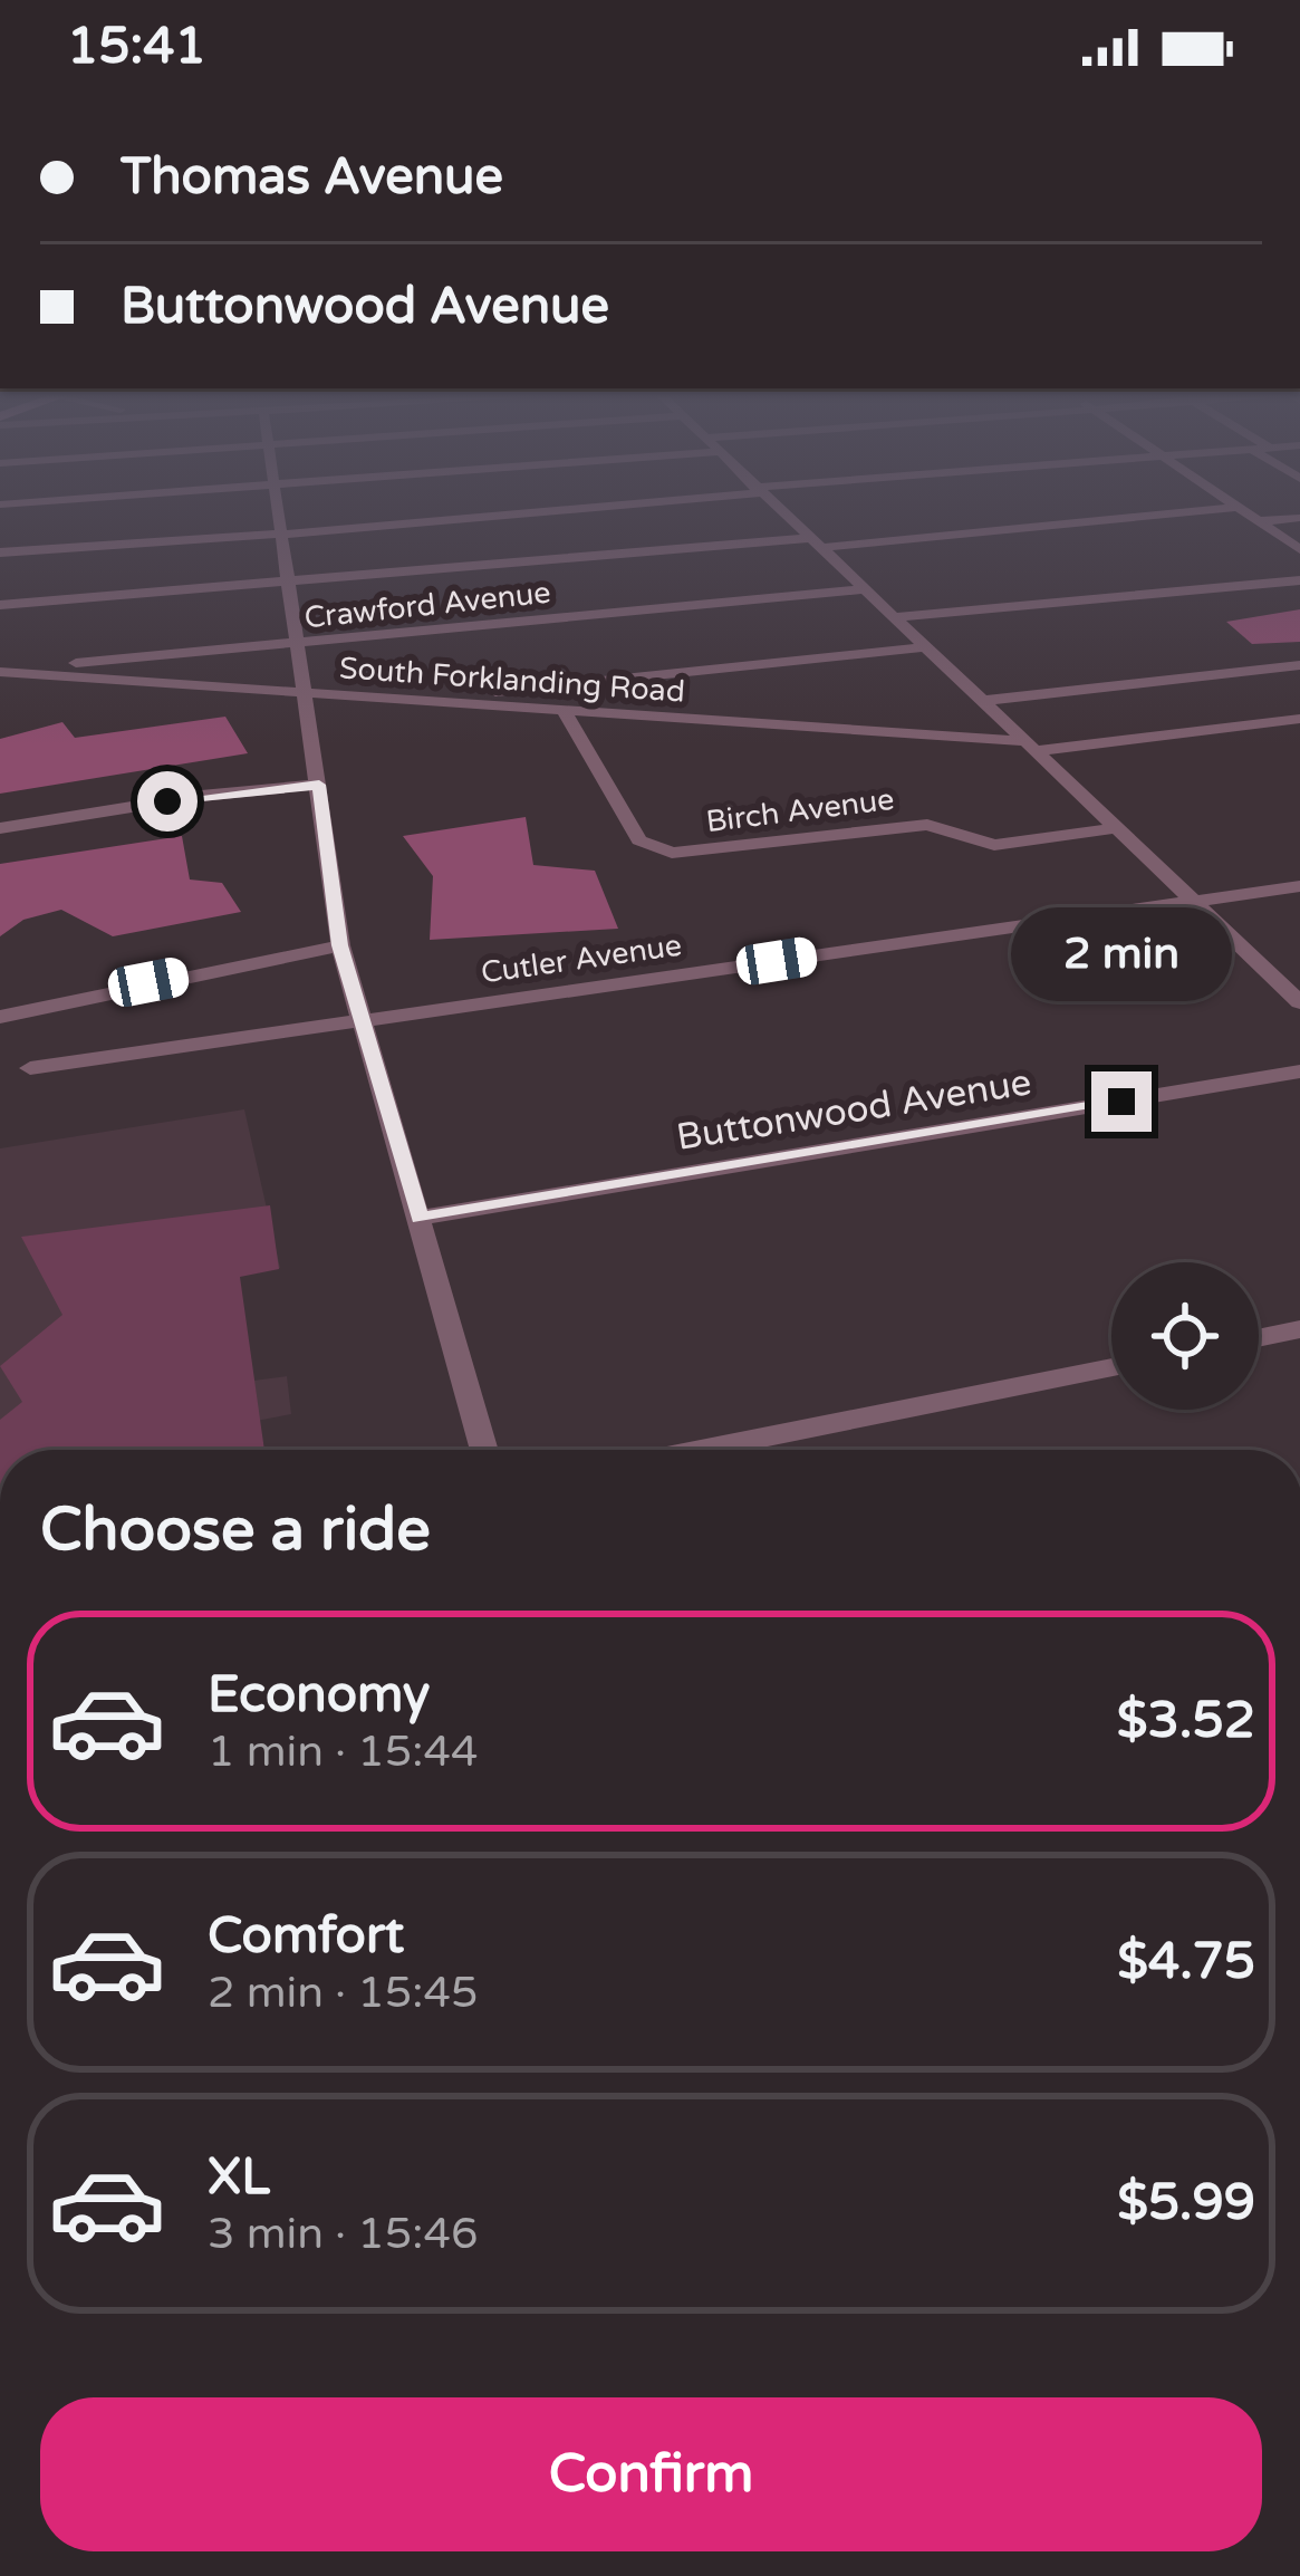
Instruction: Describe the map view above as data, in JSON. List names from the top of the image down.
{
  "streets": {
    "street": [
      "Crawford Avenue",
      "South Forklanding Road",
      "Birch Avenue",
      "Cutler Avenue",
      "Buttonwood Avenue"
    ]
  },
  "crossings": [
    ["Crawford Avenue", "South Forklanding Road"],
    ["South Forklanding Road", "Birch Avenue"]
  ],
  "page": {
    "status": "15:41",
    "banner": ["Thomas Avenue", "Buttonwood Avenue"],
    "bubble": "2 min",
    "heading": "Choose a ride",
    "list": [
      {
        "name": "Economy",
        "note": "1 min · 15:44",
        "value": "$3.52"
      },
      {
        "name": "Comfort",
        "note": "2 min · 15:45",
        "value": "$4.75"
      },
      {
        "name": "XL",
        "note": "3 min · 15:46",
        "value": "$5.99"
      }
    ],
    "buttons": "Confirm"
  }
}
